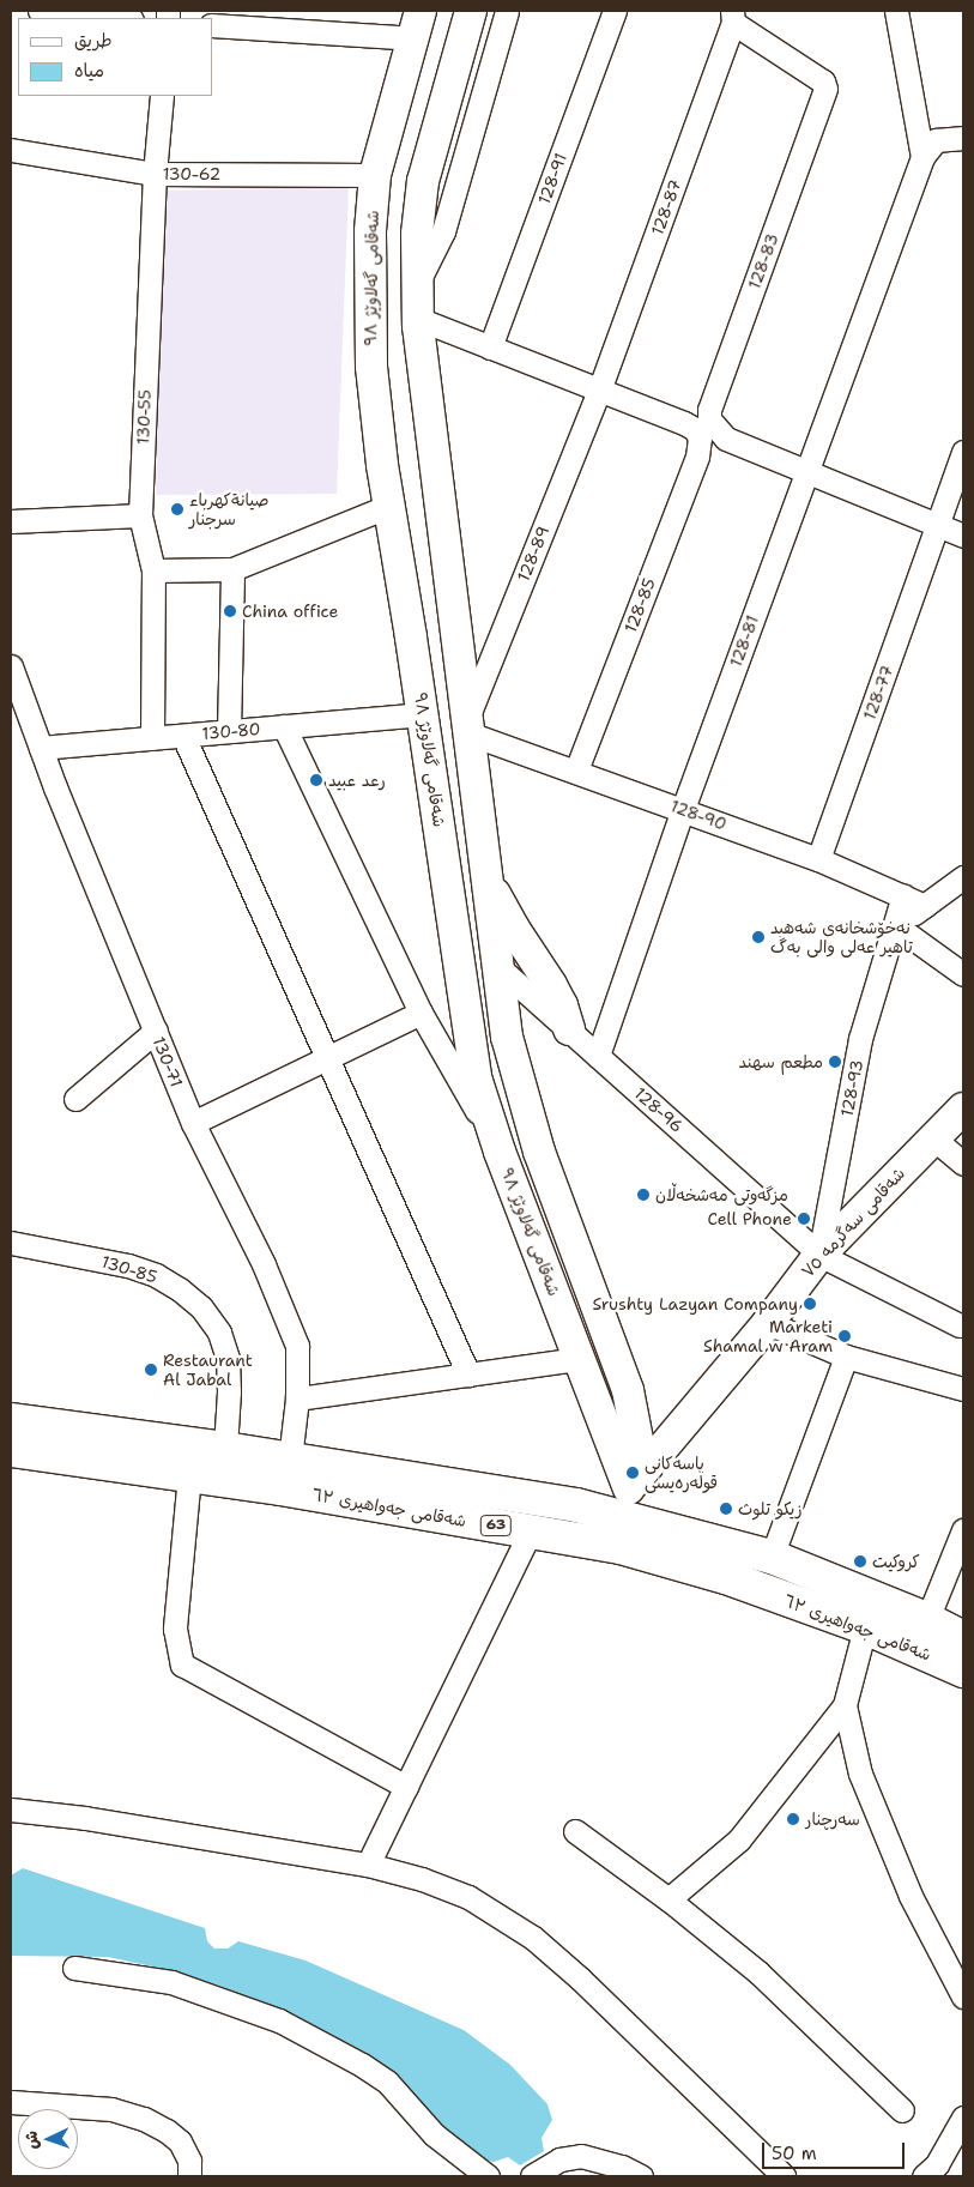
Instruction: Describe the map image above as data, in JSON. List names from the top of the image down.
{
  "streets": {
    "main road": [
      "شەقامی گەلاوێژ ٩٨",
      "شەقامی سەگرمە ٧٥",
      "شەقامی جەواهیری ٦٣",
      "63"
    ],
    "street": [
      "130-62",
      "128-91",
      "128-87",
      "128-83",
      "130-55",
      "128-89",
      "128-85",
      "128-81",
      "128-77",
      "130-80",
      "128-90",
      "130-71",
      "128-93",
      "128-96",
      "130-85"
    ]
  },
  "crossings": [
    ["130-62", "شەقامی گەلاوێژ ٩٨"],
    ["130-62", "130-55"],
    ["128-87", "128-83"],
    ["128-87", "128-89"],
    ["128-83", "128-85"],
    ["شەقامی گەلاوێژ ٩٨", "128-89"],
    ["شەقامی گەلاوێژ ٩٨", "130-80"],
    ["شەقامی گەلاوێژ ٩٨", "128-90"],
    ["شەقامی گەلاوێژ ٩٨", "128-96"],
    ["شەقامی گەلاوێژ ٩٨", "شەقامی سەگرمە ٧٥"],
    ["130-55", "130-80"],
    ["128-89", "128-90"],
    ["128-85", "128-90"],
    ["128-81", "128-90"],
    ["128-81", "128-96"],
    ["128-77", "128-90"],
    ["130-80", "130-71"],
    ["128-90", "128-93"],
    ["130-71", "شەقامی جەواهیری ٦٣"],
    ["128-93", "128-96"],
    ["128-93", "شەقامی سەگرمە ٧٥"],
    ["128-96", "شەقامی سەگرمە ٧٥"],
    ["شەقامی سەگرمە ٧٥", "شەقامی جەواهیری ٦٣"],
    ["130-85", "شەقامی جەواهیری ٦٣"]
  ],
  "places": [
    "صيانةكهرباء سرجنار",
    "China office",
    "رعد عبيد",
    "نەخۆشخانەی شەهید تاهیر عەلی والی بەگ",
    "مطعم سهند",
    "مزگەوتی مەشخەڵان",
    "Cell Phone",
    "Srushty Lazyan Company",
    "Marketi Shamal w Aram",
    "Restaurant Al Jabal",
    "پاسەکانی قولەرەیسی",
    "زيكو تلوث",
    "كروكيت",
    "سەرچنار"
  ],
  "legend": ["طريق", "مياه"],
  "scale_bar": "50 m",
  "north": "left"
}
